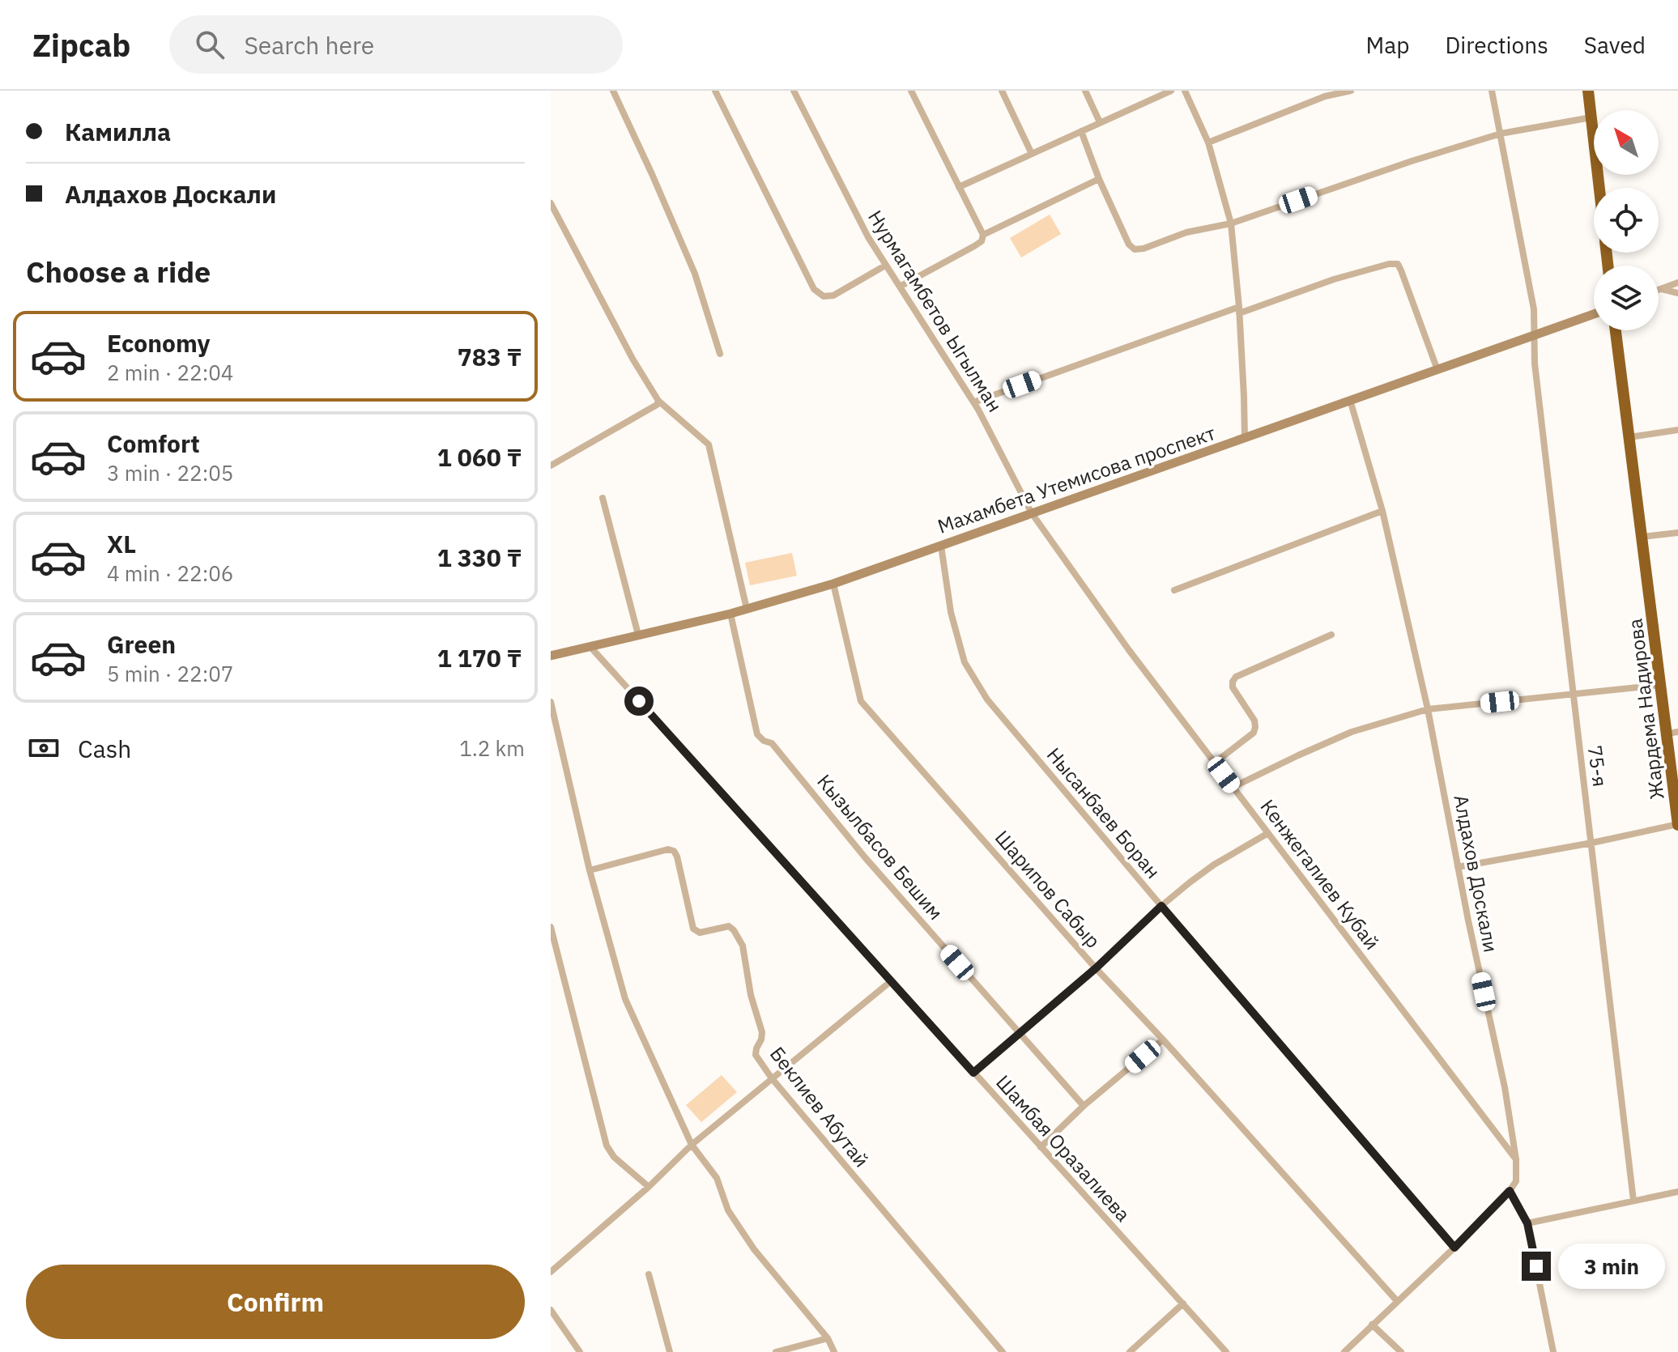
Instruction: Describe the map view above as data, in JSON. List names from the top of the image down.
{
  "streets": {
    "highway": ["Жардема Надирова"],
    "street": [
      "Нурмагамбетов Ыгылман",
      "Махамбета Утемисова проспект",
      "75-я",
      "Нысанбаев Боран",
      "Кызылбасов Бешим",
      "Алдахов Доскали",
      "Кенжегалиев Кубай",
      "Шарипов Сабыр",
      "Беклиев Абутай",
      "Шамбая Оразалиева"
    ]
  },
  "crossings": [
    ["Нурмагамбетов Ыгылман", "Махамбета Утемисова проспект"],
    ["Нурмагамбетов Ыгылман", "Кенжегалиев Кубай"],
    ["Махамбета Утемисова проспект", "75-я"],
    ["Махамбета Утемисова проспект", "Нысанбаев Боран"],
    ["Махамбета Утемисова проспект", "Кызылбасов Бешим"],
    ["Махамбета Утемисова проспект", "Алдахов Доскали"],
    ["Махамбета Утемисова проспект", "Кенжегалиев Кубай"],
    ["Махамбета Утемисова проспект", "Шарипов Сабыр"],
    ["Махамбета Утемисова проспект", "Шамбая Оразалиева"],
    ["Алдахов Доскали", "Кенжегалиев Кубай"]
  ],
  "north": "top left",
  "page": {
    "header": "Zipcab",
    "search": "Search here",
    "nav": ["Map", "Directions", "Saved"],
    "banner": ["Камилла", "Алдахов Доскали"],
    "heading": "Choose a ride",
    "list": [
      {
        "name": "Economy",
        "note": "2 min · 22:04",
        "value": "783 ₸"
      },
      {
        "name": "Comfort",
        "note": "3 min · 22:05",
        "value": "1 060 ₸"
      },
      {
        "name": "XL",
        "note": "4 min · 22:06",
        "value": "1 330 ₸"
      },
      {
        "name": "Green",
        "note": "5 min · 22:07",
        "value": "1 170 ₸"
      }
    ],
    "pay": ["Cash", "1.2 km"],
    "bubble": "3 min",
    "buttons": "Confirm"
  }
}
